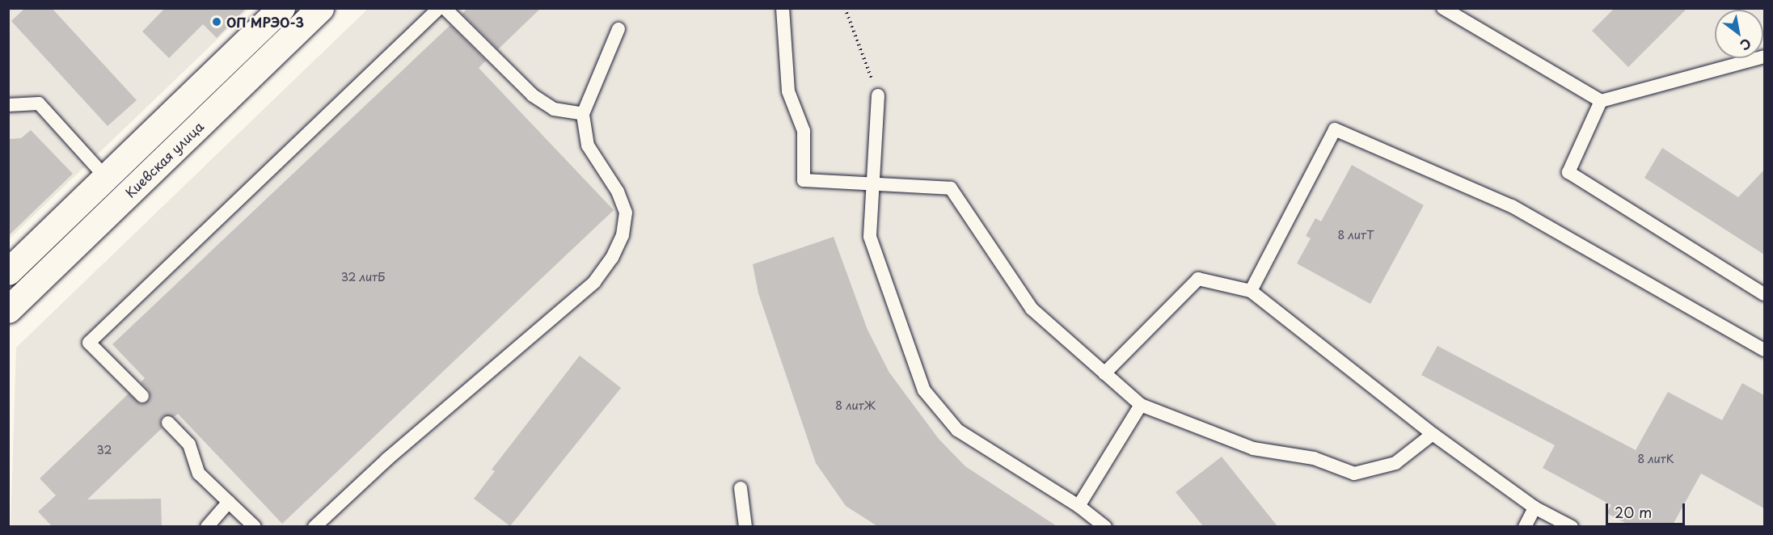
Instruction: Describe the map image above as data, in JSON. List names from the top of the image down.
{
  "streets": {
    "street": ["Киевская улица"]
  },
  "places": ["ОП МРЭО-3"],
  "house_numbers": [
    "8 литТ",
    "32 литБ",
    "8 литЖ",
    "32",
    "8 литК"
  ],
  "scale_bar": "20 m",
  "north": "bottom right"
}
